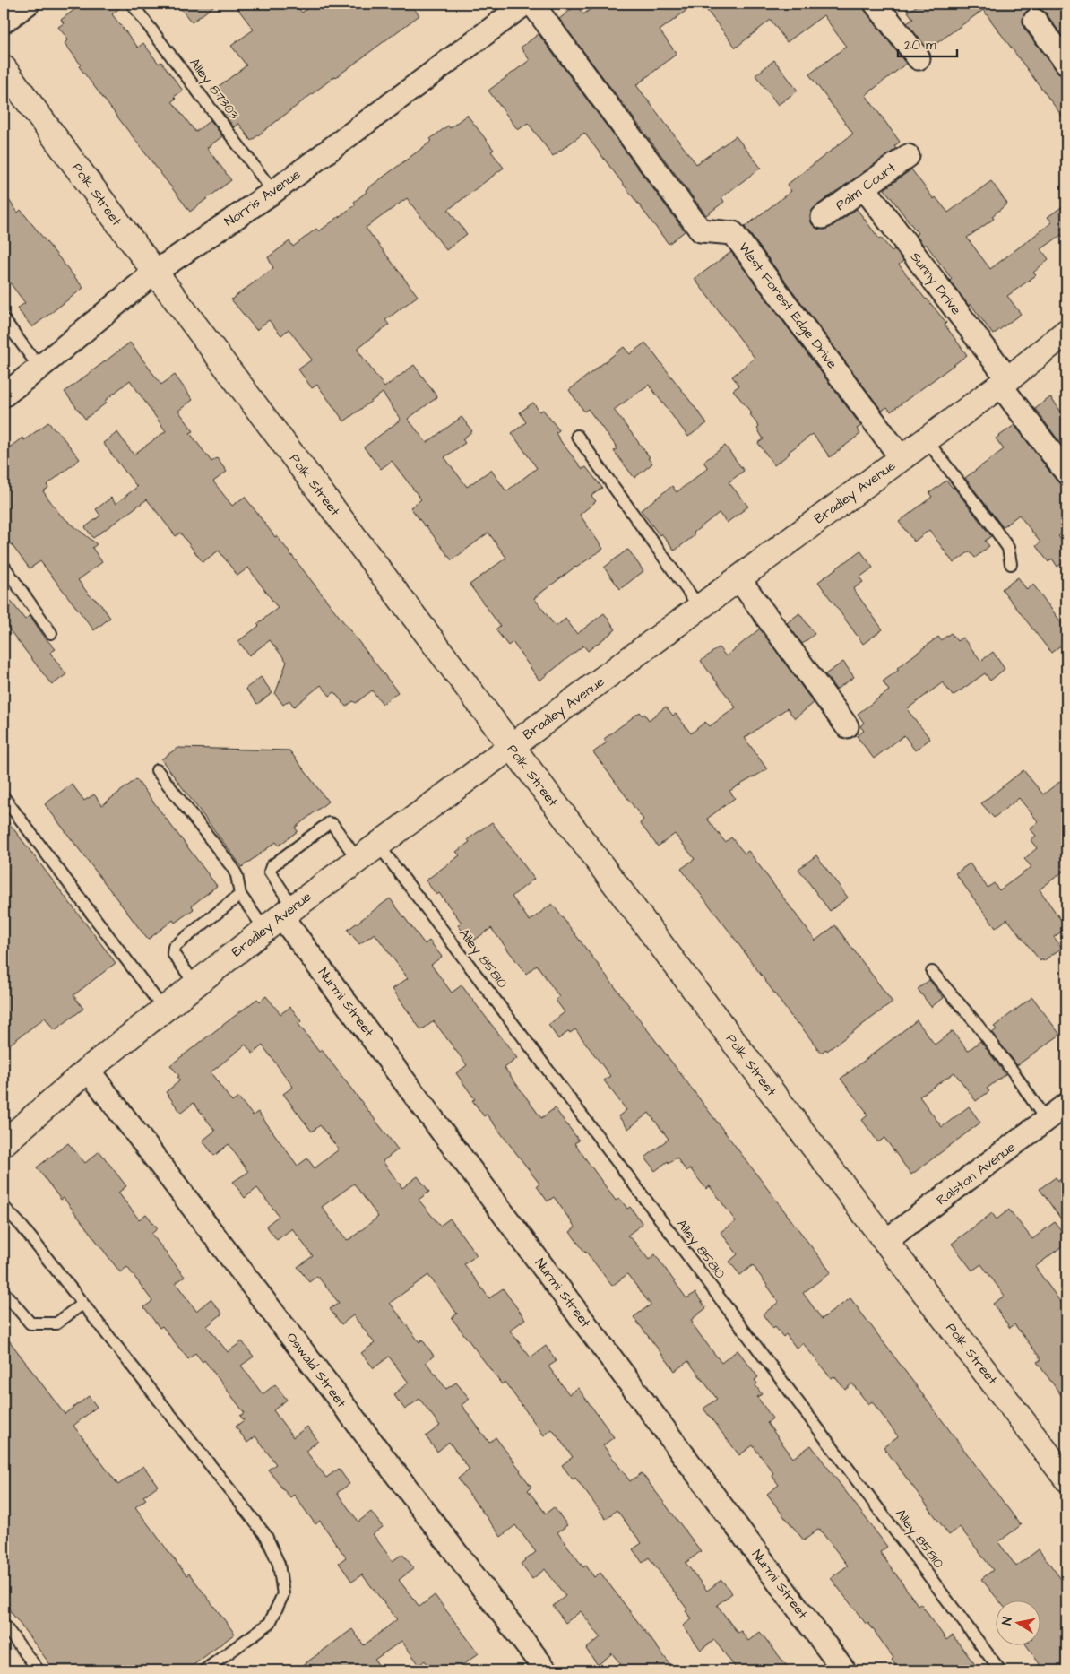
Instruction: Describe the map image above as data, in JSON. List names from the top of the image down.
{
  "streets": {
    "main road": ["Polk Street", "Bradley Avenue"],
    "street": [
      "Palm Court",
      "Norris Avenue",
      "Sunny Drive",
      "West Forest Edge Drive",
      "Nurmi Street",
      "Ralston Avenue",
      "Oswald Street"
    ],
    "lane": ["Alley 87303", "Alley 85810"]
  },
  "crossings": [
    ["Alley 87303", "Norris Avenue"],
    ["Palm Court", "Sunny Drive"],
    ["Polk Street", "Norris Avenue"],
    ["Polk Street", "Bradley Avenue"],
    ["Polk Street", "Ralston Avenue"],
    ["Sunny Drive", "Bradley Avenue"],
    ["West Forest Edge Drive", "Bradley Avenue"],
    ["Bradley Avenue", "Alley 85810"],
    ["Bradley Avenue", "Nurmi Street"],
    ["Bradley Avenue", "Oswald Street"]
  ],
  "scale_bar": "20 m",
  "north": "left"
}
